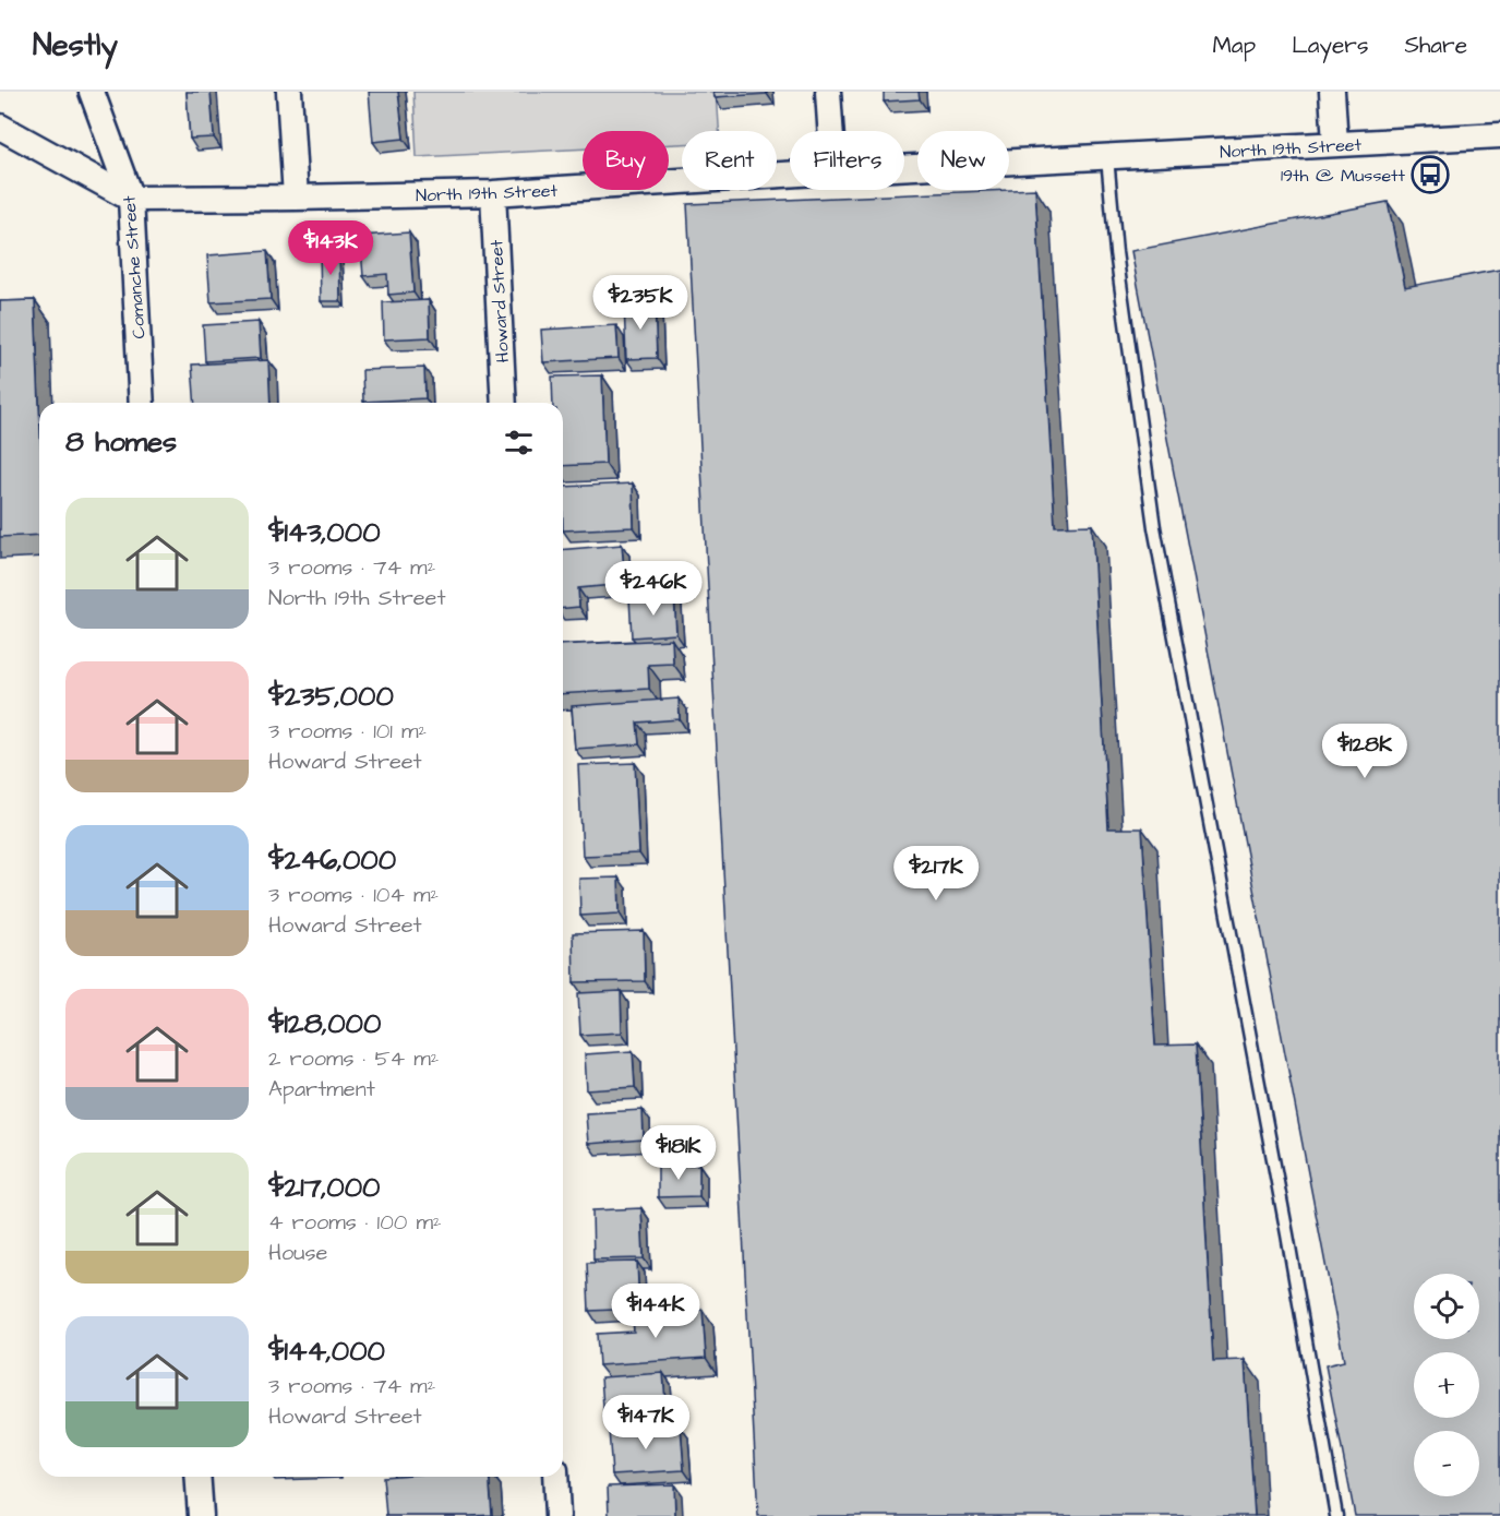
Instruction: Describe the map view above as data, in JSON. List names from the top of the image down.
{
  "streets": {
    "street": ["North 19th Street", "Comanche Street", "Howard Street"]
  },
  "crossings": [
    ["North 19th Street", "Comanche Street"],
    ["North 19th Street", "Howard Street"]
  ],
  "places": {
    "bus stop": ["19th @ Mussett"]
  },
  "page": {
    "header": "Nestly",
    "nav": ["Map", "Layers", "Share"],
    "chip": [
      "Buy",
      "Rent",
      "Filters",
      "New"
    ],
    "price": [
      "$143K",
      "$235K",
      "$246K",
      "$128K",
      "$217K",
      "$181K",
      "$144K",
      "$147K"
    ],
    "heading": "8 homes",
    "list": [
      {
        "name": "$143,000",
        "note": "3 rooms · 74 m² · North 19th Street"
      },
      {
        "name": "$235,000",
        "note": "3 rooms · 101 m² · Howard Street"
      },
      {
        "name": "$246,000",
        "note": "3 rooms · 104 m² · Howard Street"
      },
      {
        "name": "$128,000",
        "note": "2 rooms · 54 m² · Apartment"
      },
      {
        "name": "$217,000",
        "note": "4 rooms · 100 m² · House"
      },
      {
        "name": "$144,000",
        "note": "3 rooms · 74 m² · Howard Street"
      }
    ],
    "map_buttons": ["+", "−"]
  }
}
